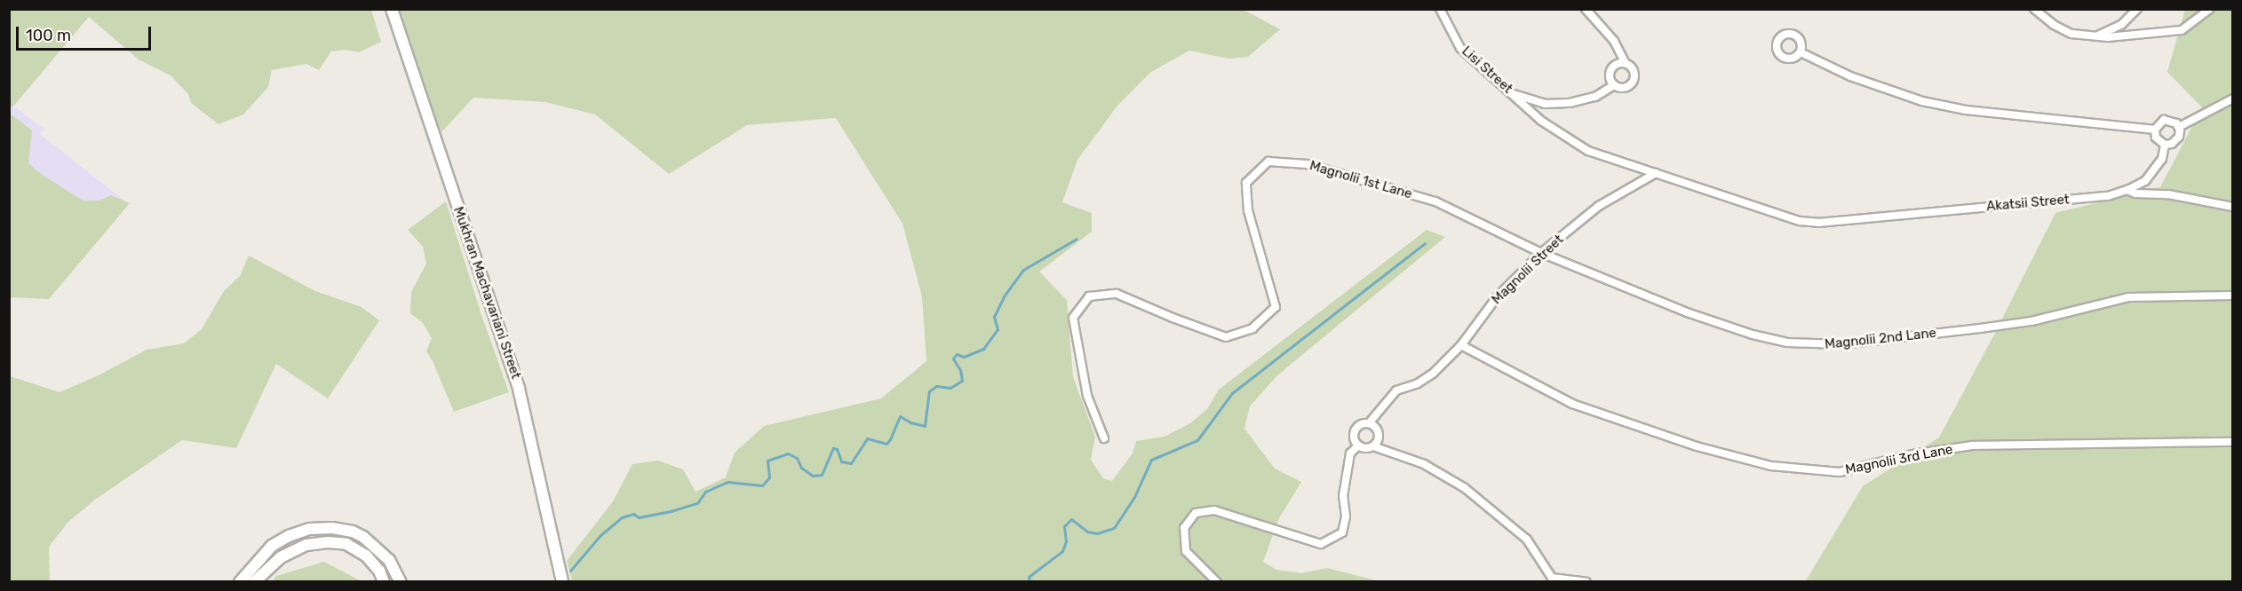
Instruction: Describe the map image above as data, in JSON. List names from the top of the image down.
{
  "streets": {
    "main road": ["Mukhran Machavariani Street"],
    "street": [
      "Lisi Street",
      "Magnolii 1st Lane",
      "Akatsii Street",
      "Magnolii Street",
      "Magnolii 2nd Lane",
      "Magnolii 3rd Lane"
    ]
  },
  "crossings": [
    ["Lisi Street", "Akatsii Street"],
    ["Magnolii 1st Lane", "Magnolii Street"],
    ["Magnolii 1st Lane", "Magnolii 2nd Lane"],
    ["Akatsii Street", "Magnolii Street"],
    ["Magnolii Street", "Magnolii 2nd Lane"],
    ["Magnolii Street", "Magnolii 3rd Lane"]
  ],
  "scale_bar": "100 m"
}
